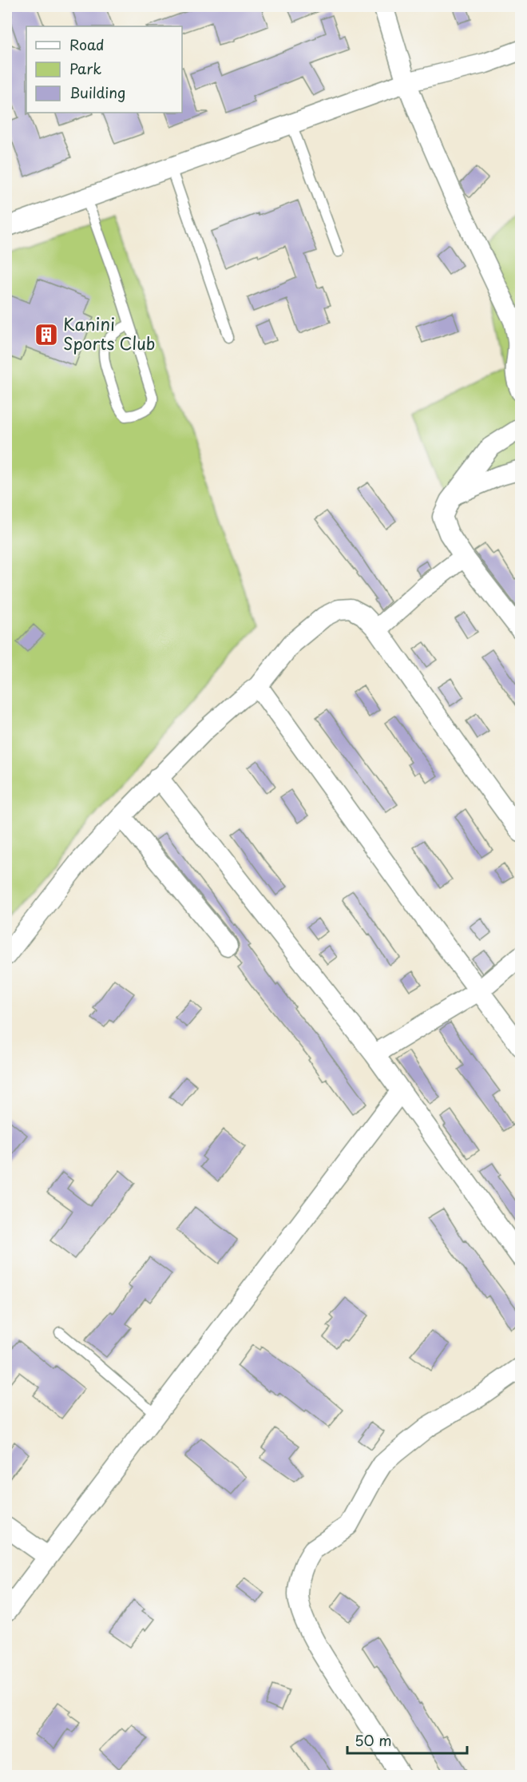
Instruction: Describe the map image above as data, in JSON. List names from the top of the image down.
{
  "places": {
    "building": ["Kanini Sports Club"]
  },
  "legend": ["Road", "Park", "Building"],
  "scale_bar": "50 m"
}
